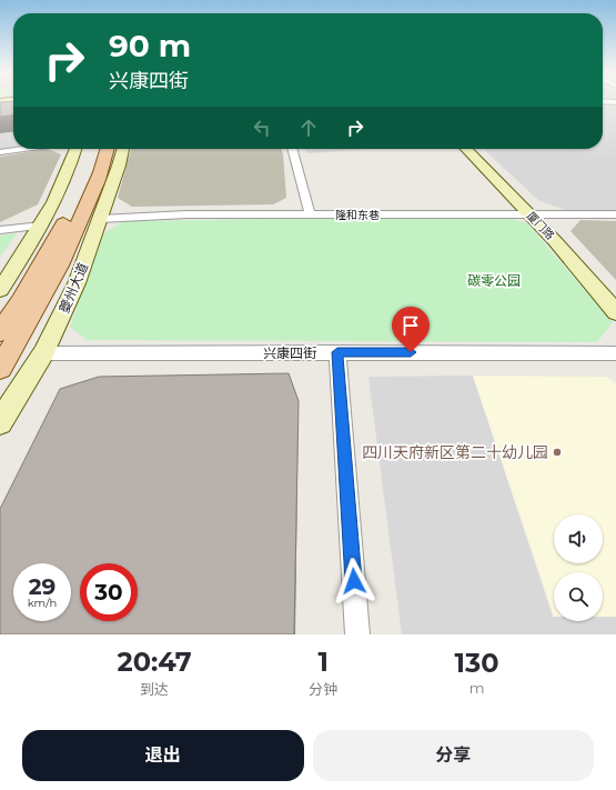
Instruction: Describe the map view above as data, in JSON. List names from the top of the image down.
{
  "streets": {
    "main road": ["夔州大道"],
    "street": ["隆和东巷", "厦门路", "兴康四街"]
  },
  "crossings": [
    ["隆和东巷", "厦门路"],
    ["隆和东巷", "夔州大道"],
    ["夔州大道", "兴康四街"]
  ],
  "parks": ["碳零公园"],
  "places": ["四川天府新区第二十幼儿园"],
  "page": {
    "turn": ["90 m", "兴康四街"],
    "speed": "29 km/h",
    "limit": "30",
    "eta": [
      "20:47",
      "到达",
      "1",
      "分钟",
      "130",
      "m"
    ],
    "buttons": ["退出", "分享"]
  }
}
